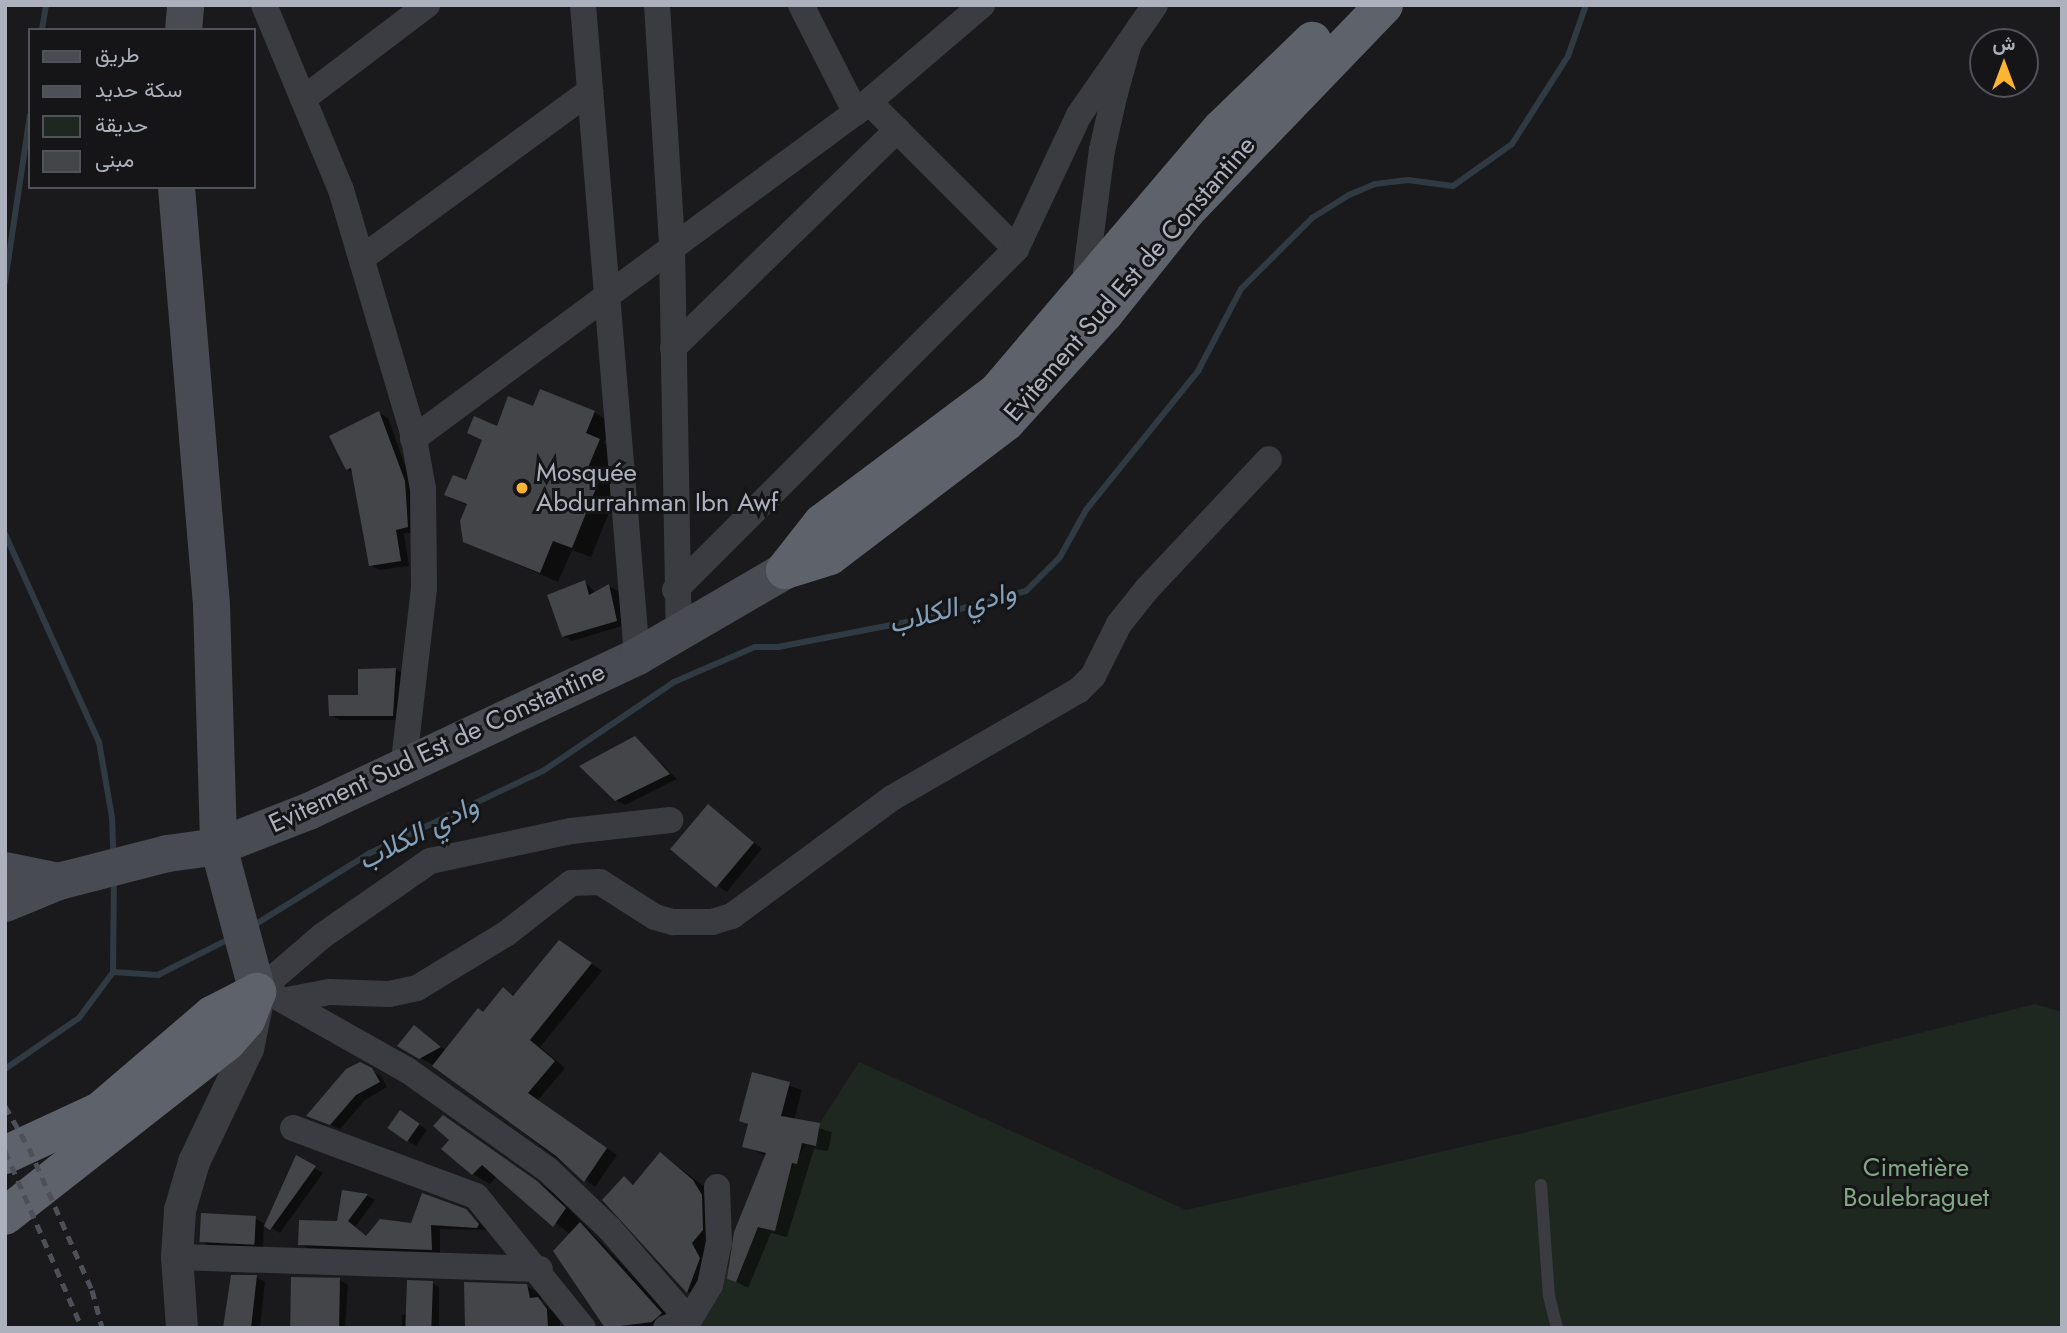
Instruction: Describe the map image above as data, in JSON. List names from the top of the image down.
{
  "streets": {
    "highway": ["Evitement Sud Est de Constantine"]
  },
  "water": ["وادي الكلاب"],
  "parks": ["Cimetière Boulebraguet"],
  "places": ["Mosquée Abdurrahman Ibn Awf"],
  "legend": [
    "طريق",
    "سكة حديد",
    "حديقة",
    "مبنى"
  ],
  "north": "top"
}
